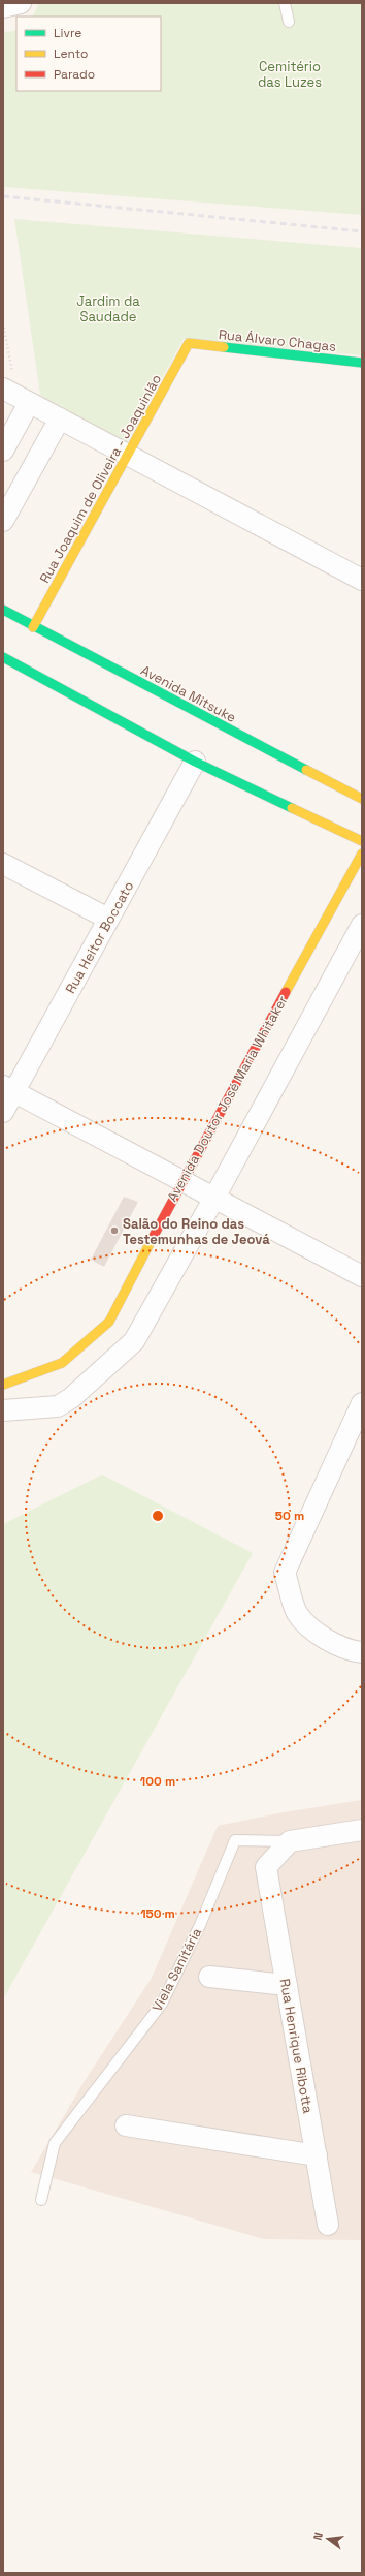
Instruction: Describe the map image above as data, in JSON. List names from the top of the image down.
{
  "streets": {
    "street": [
      "Rua Álvaro Chagas",
      "Rua Joaquim de Oliveira - Joaquinlão",
      "Avenida Mitsuke",
      "Rua Heitor Boccato",
      "Avenida Doutor José Maria Whitaker",
      "Rua Henrique Ribotta"
    ],
    "lane": ["Viela Sanitária"]
  },
  "crossings": [
    ["Rua Álvaro Chagas", "Rua Joaquim de Oliveira - Joaquinlão"],
    ["Rua Joaquim de Oliveira - Joaquinlão", "Avenida Mitsuke"],
    ["Viela Sanitária", "Rua Henrique Ribotta"]
  ],
  "parks": ["Cemitério das Luzes", "Jardim da Saudade"],
  "places": ["Salão do Reino das Testemunhas de Jeová"],
  "legend": ["Livre", "Lento", "Parado"],
  "north": "left",
  "rings": ["50 m", "100 m", "150 m"]
}
